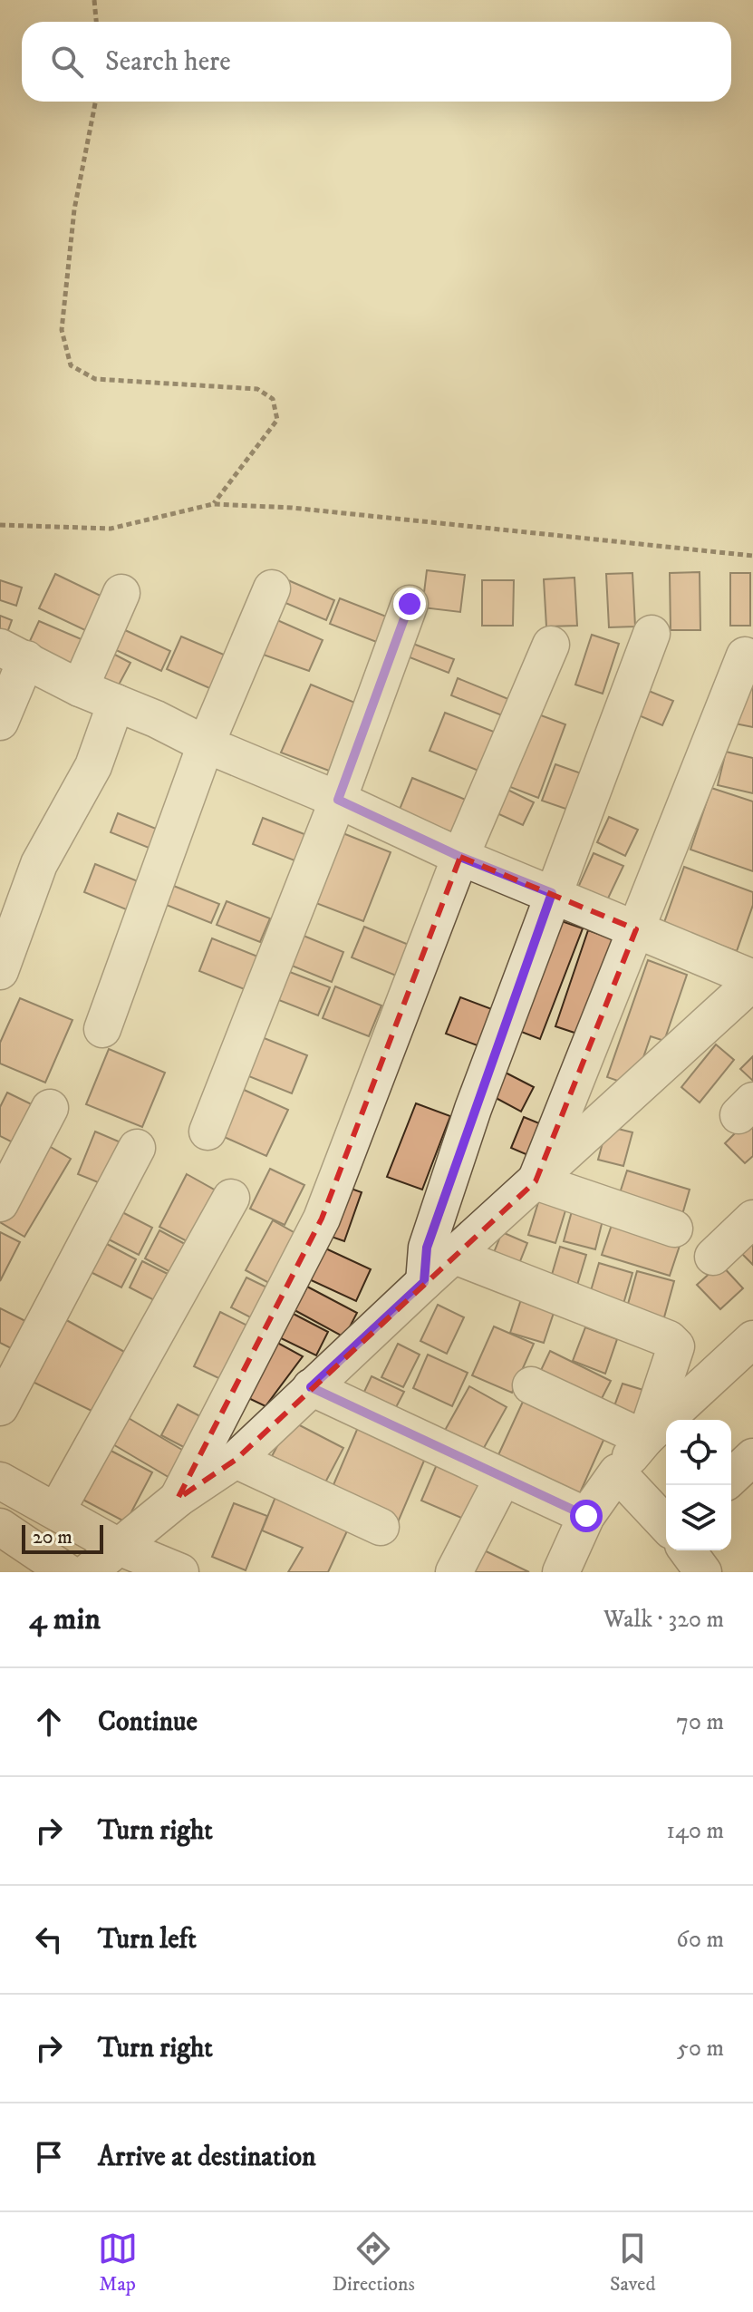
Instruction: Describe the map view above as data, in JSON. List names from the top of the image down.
{
  "scale_bar": "20 m",
  "page": {
    "search": "Search here",
    "scale": "20 m",
    "heading": ["4 min", "Walk · 320 m"],
    "list": [
      ["Continue", "70 m"],
      ["Turn right", "140 m"],
      ["Turn left", "60 m"],
      ["Turn right", "50 m"],
      "Arrive at destination"
    ],
    "nav": ["Map", "Directions", "Saved"]
  }
}
